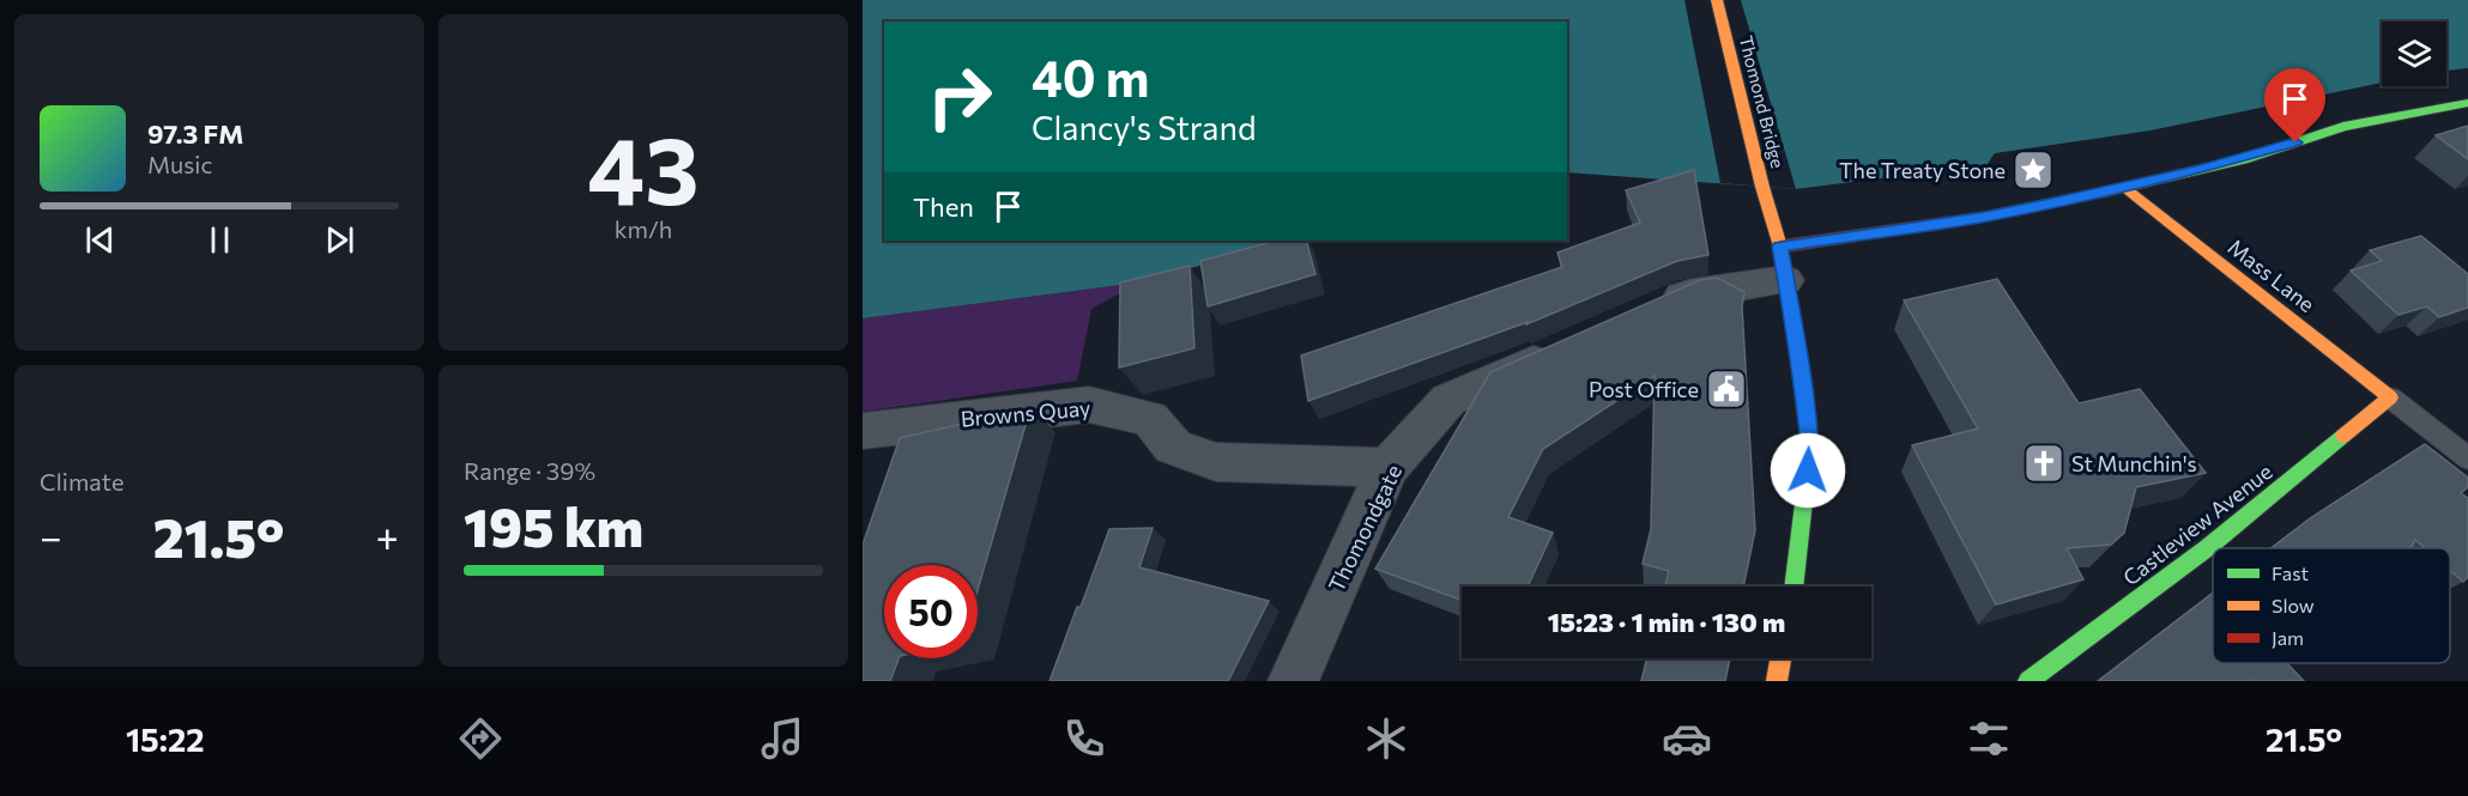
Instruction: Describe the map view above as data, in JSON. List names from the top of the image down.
{
  "streets": {
    "street": [
      "Thomond Bridge",
      "Mass Lane",
      "Browns Quay",
      "Castleview Avenue",
      "Thomondgate"
    ]
  },
  "crossings": [
    ["Mass Lane", "Castleview Avenue"],
    ["Browns Quay", "Thomondgate"]
  ],
  "places": {
    "place": ["The Treaty Stone"],
    "public building": ["Post Office"],
    "church": ["St Munchin's"]
  },
  "legend": ["Fast", "Slow", "Jam"],
  "page": {
    "tile": [
      ["43", "km/h"],
      "Climate",
      ["Range · 39%", "195 km"]
    ],
    "turn": ["40 m", "Clancy's Strand"],
    "song": ["97.3 FM", "Music"],
    "then": "Then",
    "heat": ["−", "21.5°", "+"],
    "limit": "50",
    "trip": "15:23 · 1 min · 130 m",
    "tabs": ["15:22", "21.5°"]
  }
}
